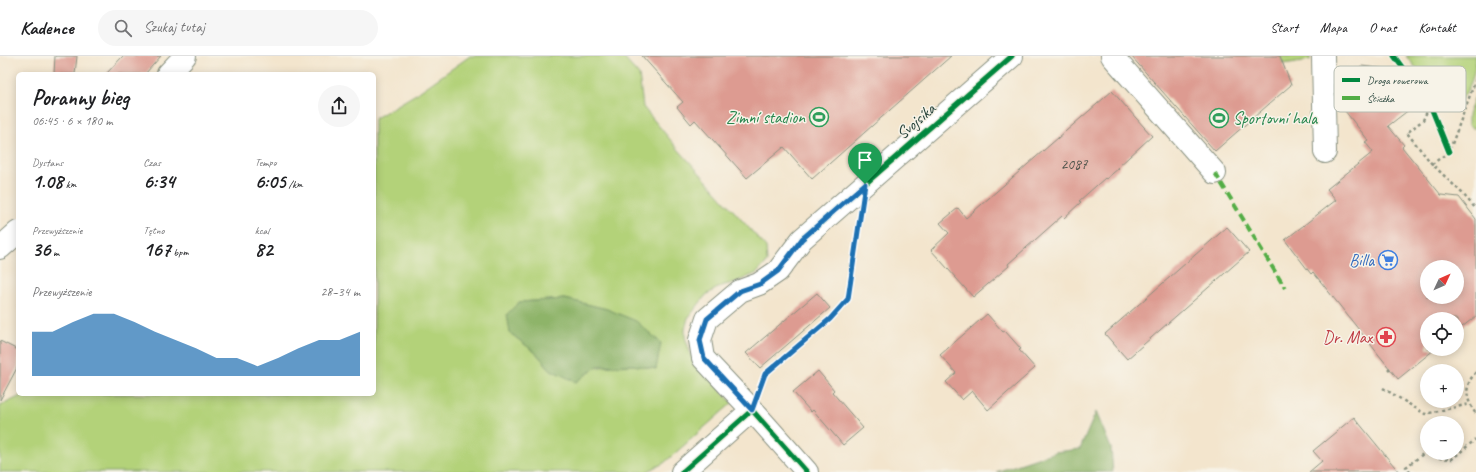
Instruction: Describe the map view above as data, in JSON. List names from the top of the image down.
{
  "streets": {
    "street": ["Svojsíka"]
  },
  "places": {
    "sports": ["Zimní stadion", "Sportovní hala"],
    "supermarket": ["Billa"],
    "pharmacy": ["Dr. Max"]
  },
  "house_numbers": ["2087"],
  "legend": ["Droga rowerowa", "Ścieżka"],
  "north": "top right",
  "page": {
    "header": "Kadence",
    "search": "Szukaj tutaj",
    "nav": [
      "Start",
      "Mapa",
      "O nas",
      "Kontakt"
    ],
    "heading": ["Poranny bieg", "06:45 · 6 × 180 m"],
    "stats": [
      ["Dystans", "1.08 km"],
      ["Czas", "6:34"],
      ["Tempo", "6:05 /km"],
      ["Przewyższenie", "36 m"],
      ["Tętno", "167 bpm"],
      ["kcal", "82"]
    ],
    "map_buttons": ["+", "−"],
    "chart": ["Przewyższenie", "28–34 m"]
  }
}
